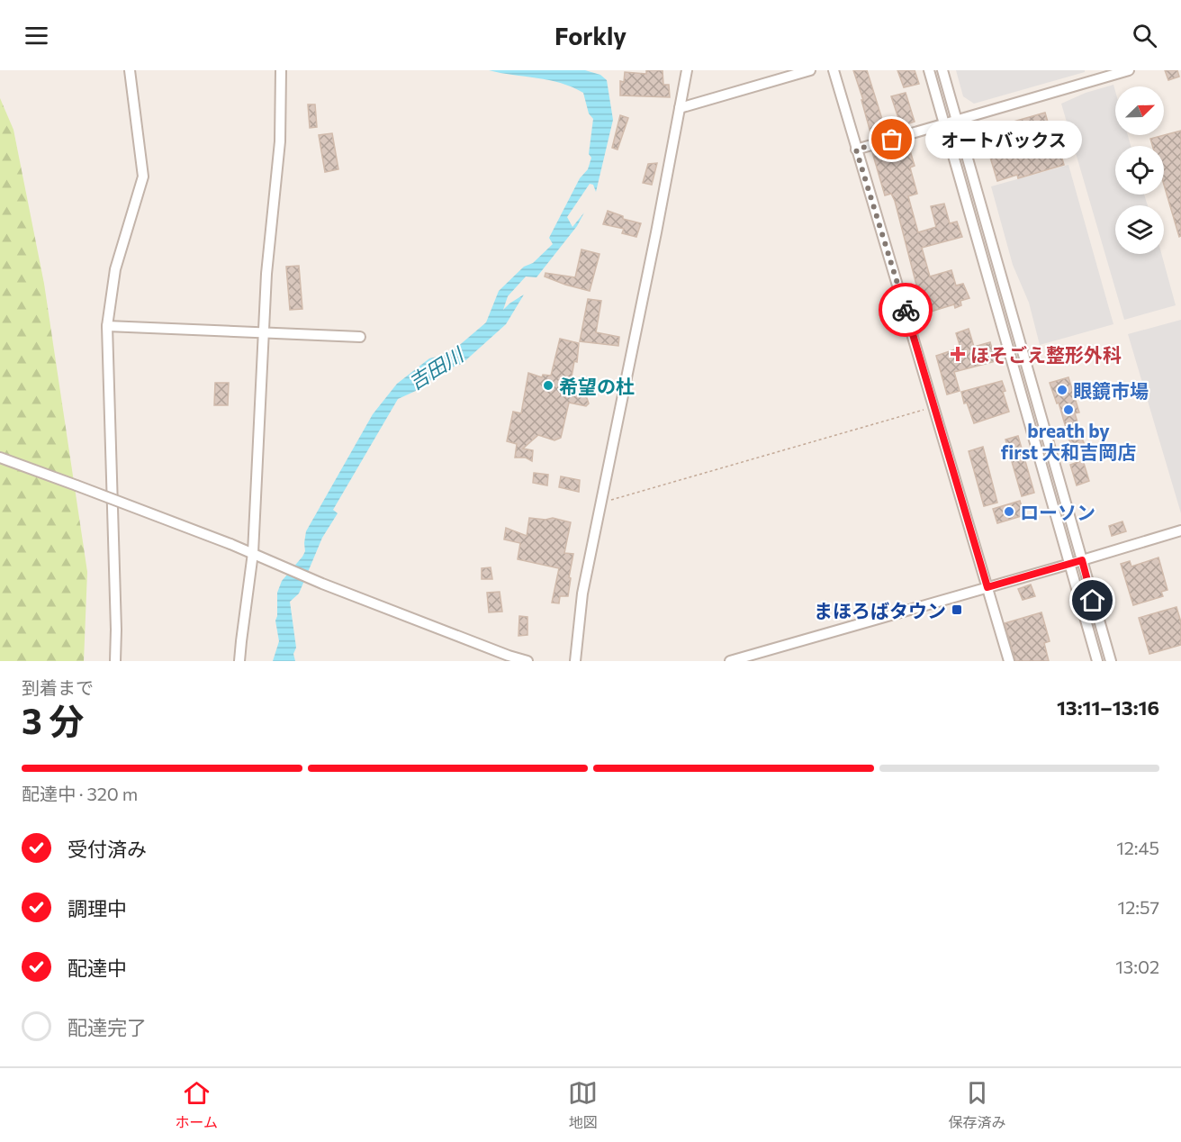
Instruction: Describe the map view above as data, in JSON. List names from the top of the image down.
{
  "water": ["吉田川"],
  "places": {
    "other": [
      "オートバックス",
      "希望の杜",
      "眼鏡市場",
      "breath by first 大和吉岡店",
      "ローソン"
    ],
    "health": ["ほそごえ整形外科"],
    "transit": ["まほろばタウン"]
  },
  "north": "top right",
  "page": {
    "header": "Forkly",
    "bubble": "オートバックス",
    "heading": ["3 分", "到着まで", "13:11–13:16"],
    "bar": "配達中 · 320 m",
    "list": [
      ["受付済み", "12:45"],
      ["調理中", "12:57"],
      ["配達中", "13:02"],
      "配達完了"
    ],
    "tabs": ["ホーム", "地図", "保存済み"]
  }
}
